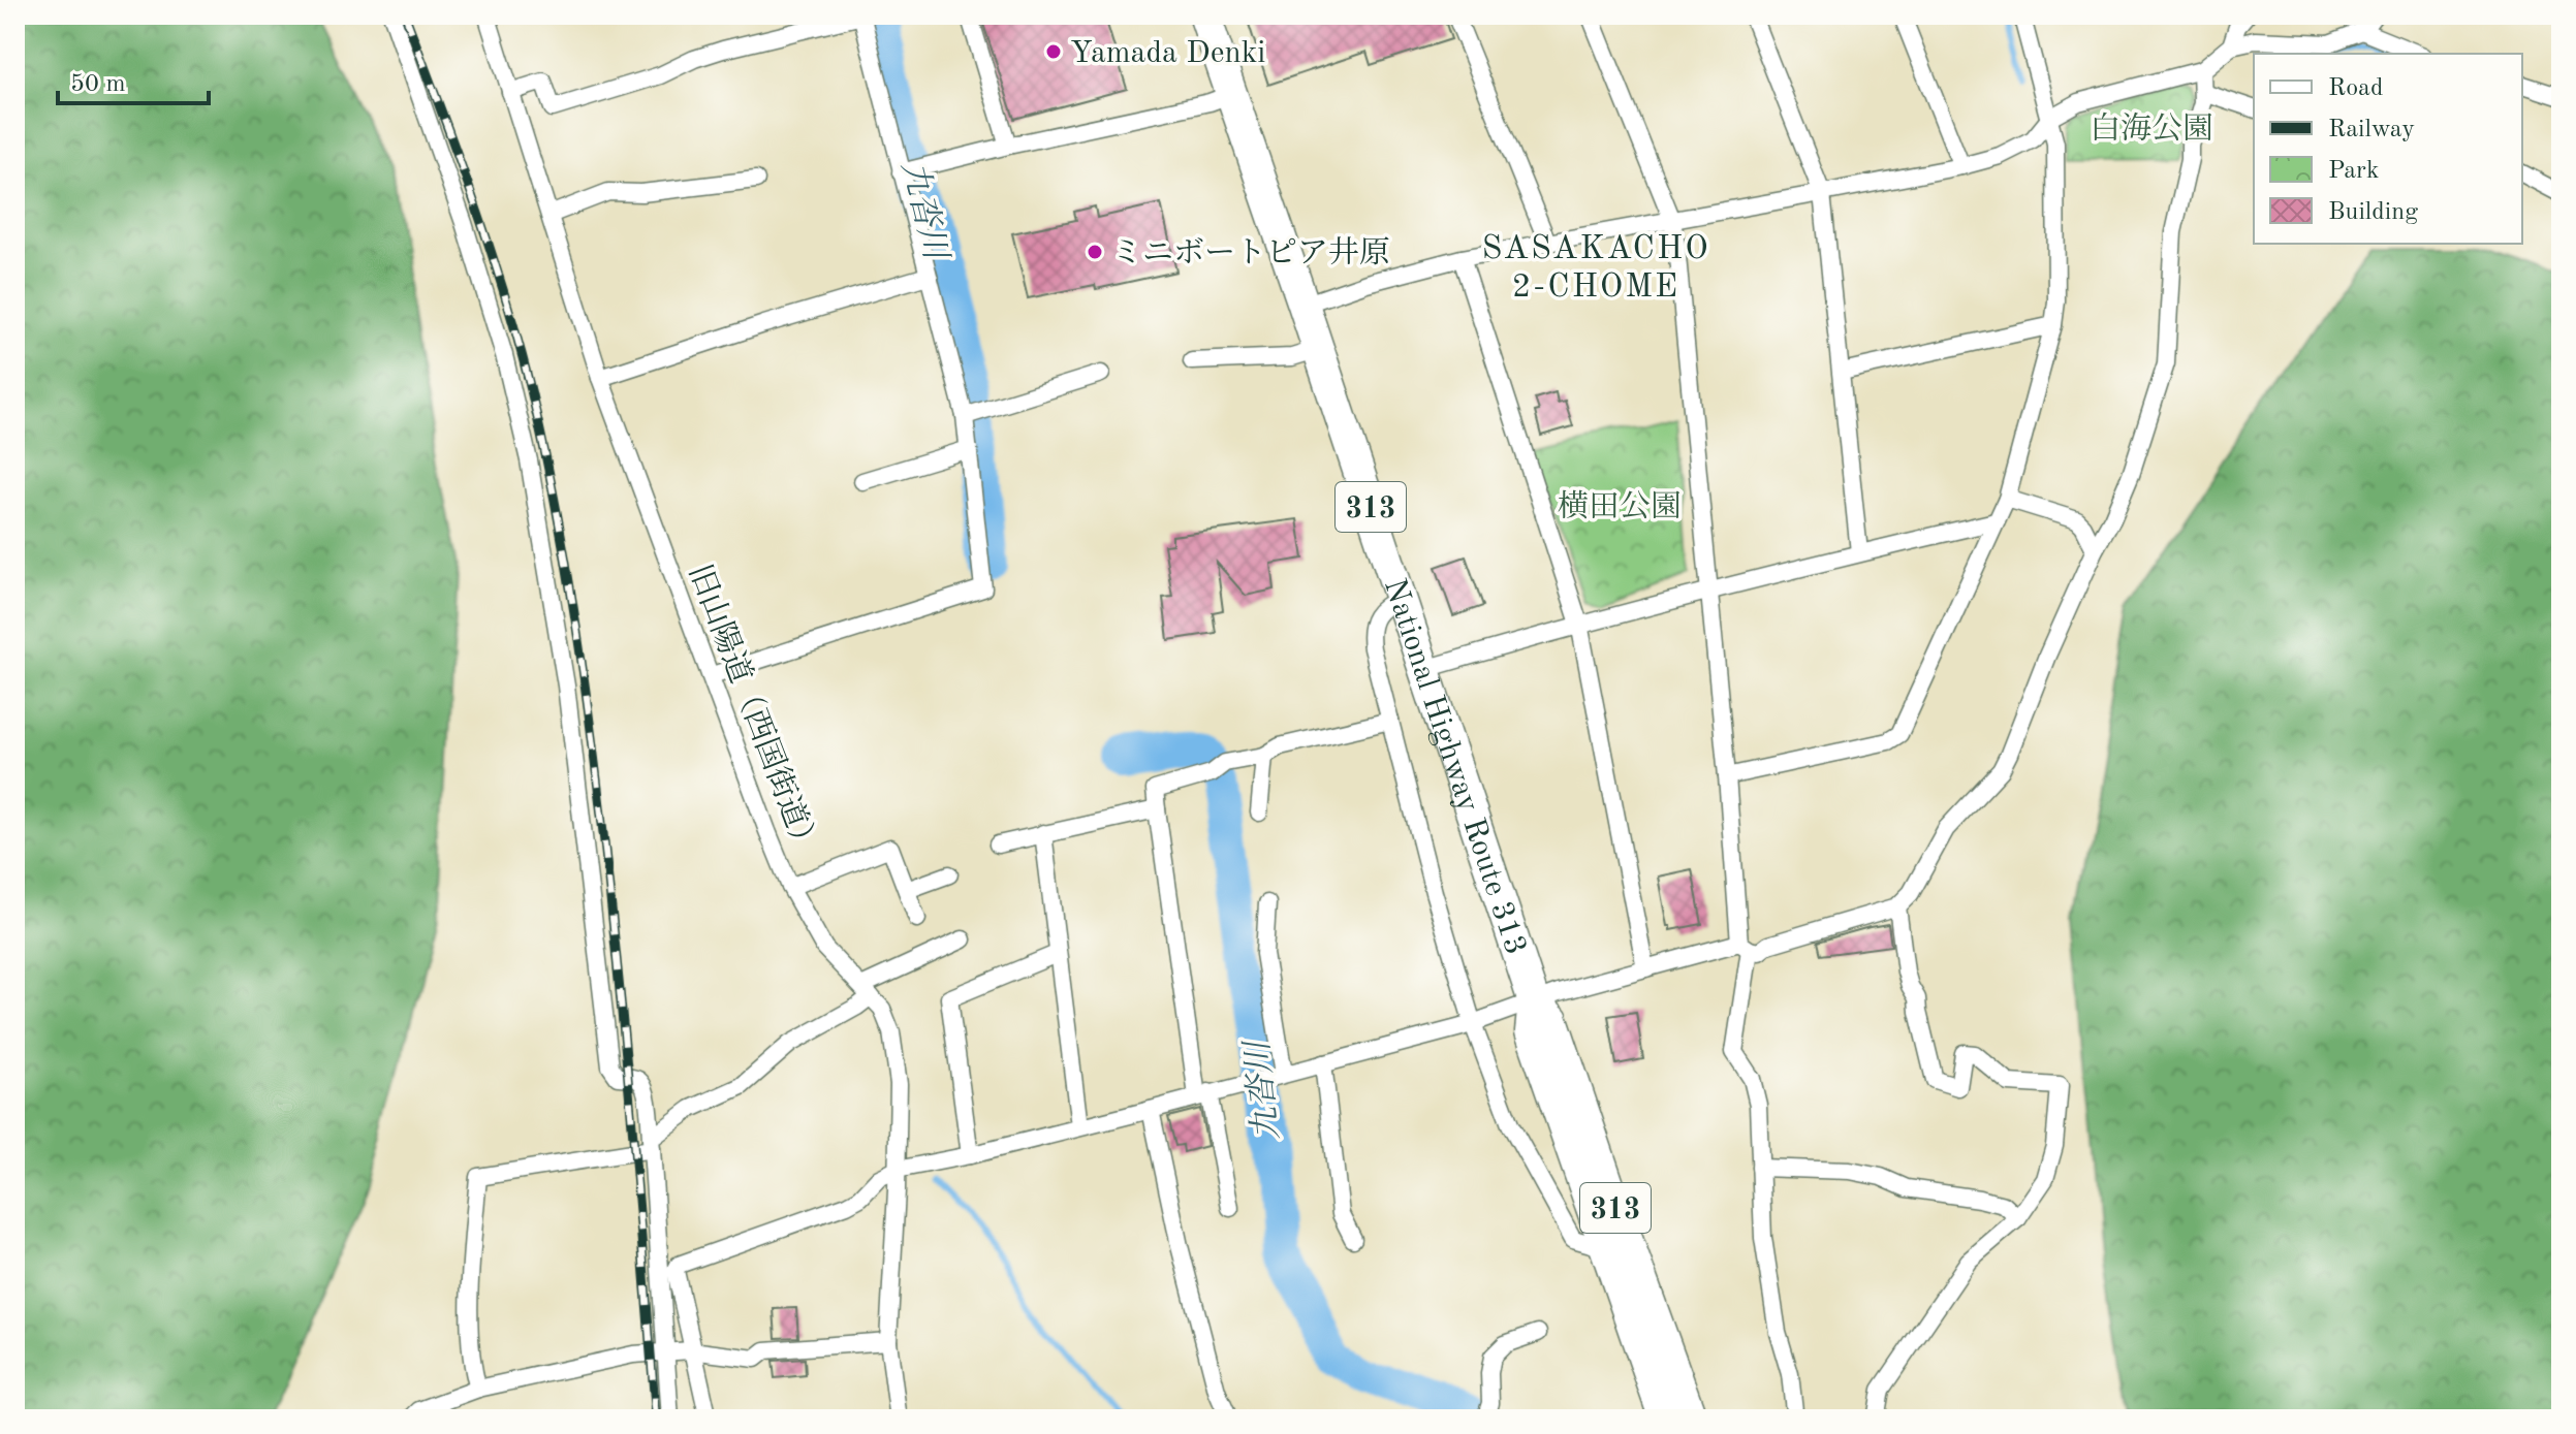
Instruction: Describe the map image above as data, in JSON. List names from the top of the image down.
{
  "streets": {
    "highway": ["313", "National Highway Route 313"],
    "street": ["旧山陽道（西国街道）"]
  },
  "districts": ["SASAKACHO 2-CHOME"],
  "water": ["九沓川"],
  "parks": ["白海公園", "横田公園"],
  "places": ["Yamada Denki", "ミニボートピア井原"],
  "legend": [
    "Road",
    "Railway",
    "Park",
    "Building"
  ],
  "scale_bar": "50 m"
}
